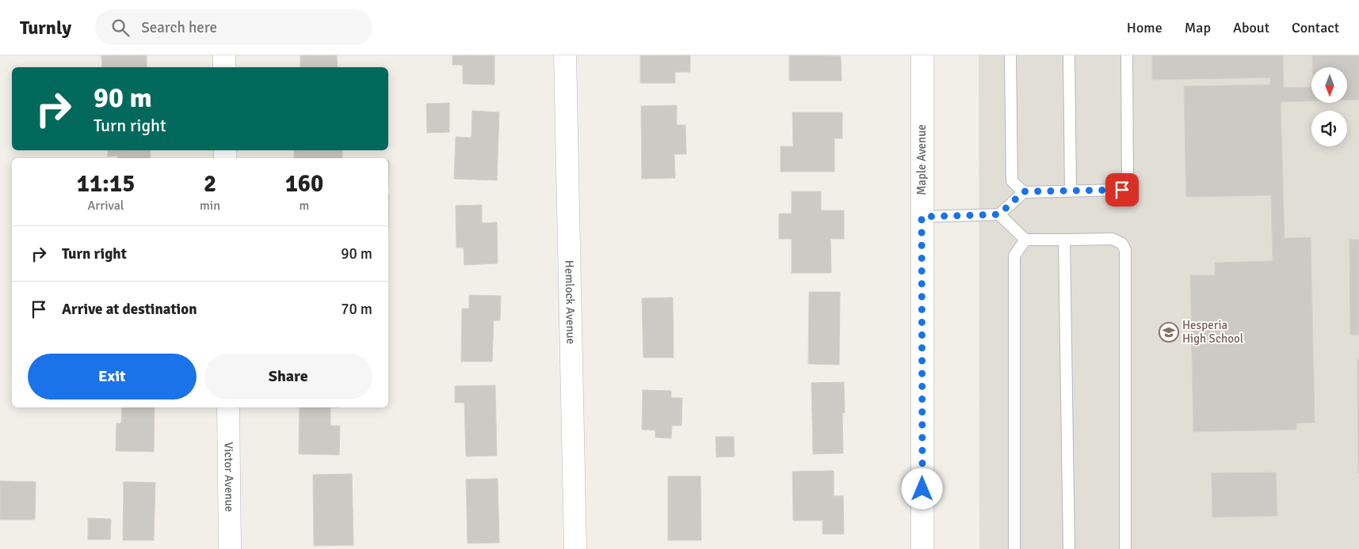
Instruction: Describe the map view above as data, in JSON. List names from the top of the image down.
{
  "streets": {
    "street": ["Maple Avenue", "Hemlock Avenue", "Victor Avenue"]
  },
  "places": {
    "school or university": ["Hesperia High School"]
  },
  "north": "bottom",
  "page": {
    "header": "Turnly",
    "search": "Search here",
    "nav": [
      "Home",
      "Map",
      "About",
      "Contact"
    ],
    "turn": ["90 m", "Turn right"],
    "eta": [
      "11:15",
      "Arrival",
      "2",
      "min",
      "160",
      "m"
    ],
    "list": [
      {
        "name": "Turn right",
        "value": "90 m"
      },
      {
        "name": "Arrive at destination",
        "value": "70 m"
      }
    ],
    "buttons": ["Exit", "Share"]
  }
}
